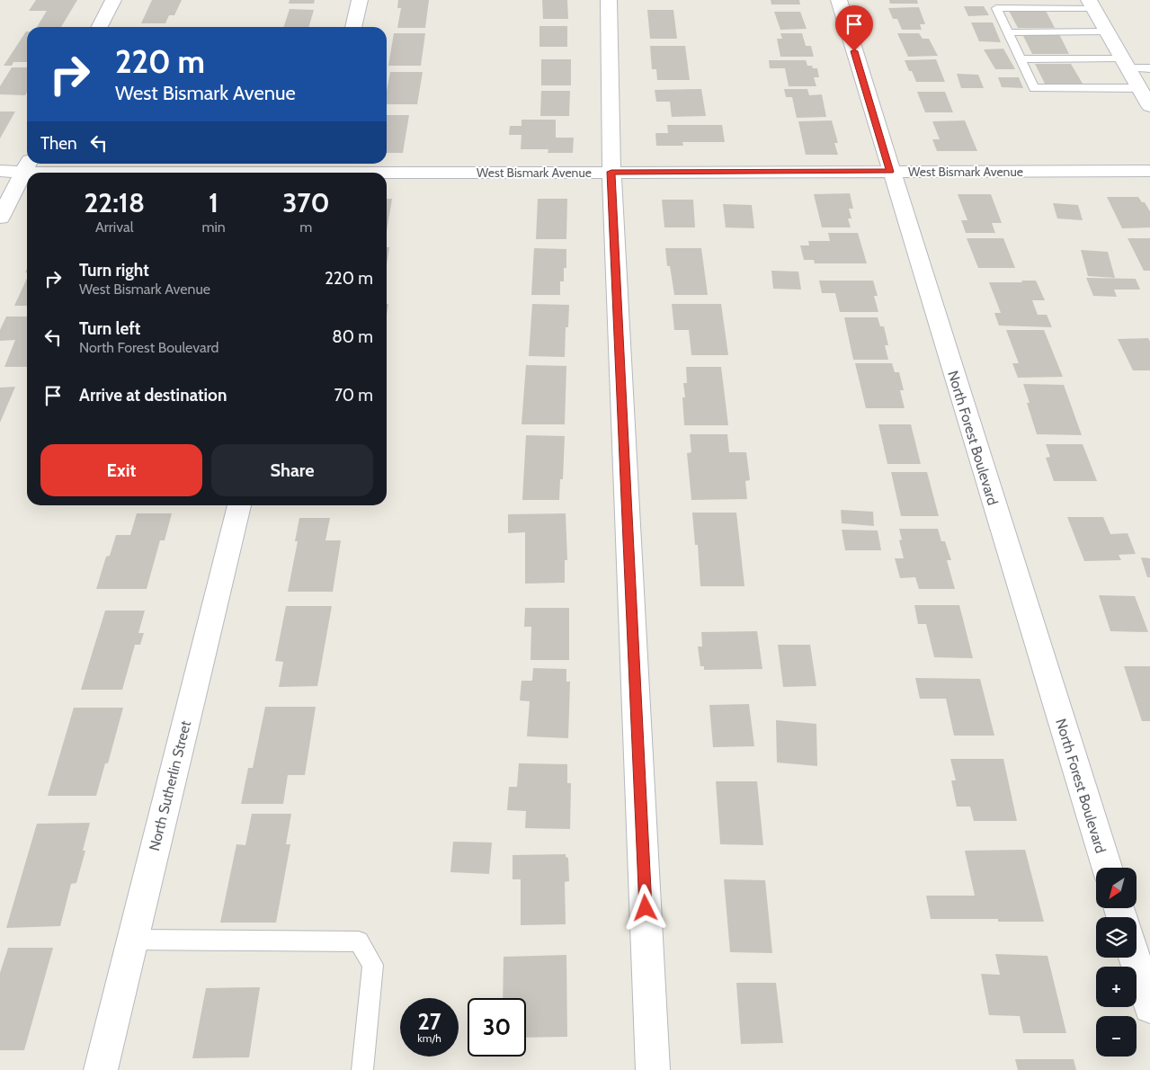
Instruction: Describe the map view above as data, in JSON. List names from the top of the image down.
{
  "streets": {
    "street": ["West Bismark Avenue", "North Forest Boulevard", "North Sutherlin Street"]
  },
  "crossings": [
    ["West Bismark Avenue", "North Forest Boulevard"]
  ],
  "north": "bottom left",
  "page": {
    "turn": ["220 m", "West Bismark Avenue"],
    "then": "Then",
    "eta": [
      "22:18",
      "Arrival",
      "1",
      "min",
      "370",
      "m"
    ],
    "list": [
      {
        "name": "Turn right",
        "note": "West Bismark Avenue",
        "value": "220 m"
      },
      {
        "name": "Turn left",
        "note": "North Forest Boulevard",
        "value": "80 m"
      },
      {
        "name": "Arrive at destination",
        "value": "70 m"
      }
    ],
    "buttons": ["Exit", "Share"],
    "map_buttons": ["+", "−"],
    "speed": "27 km/h",
    "limit": "30"
  }
}
